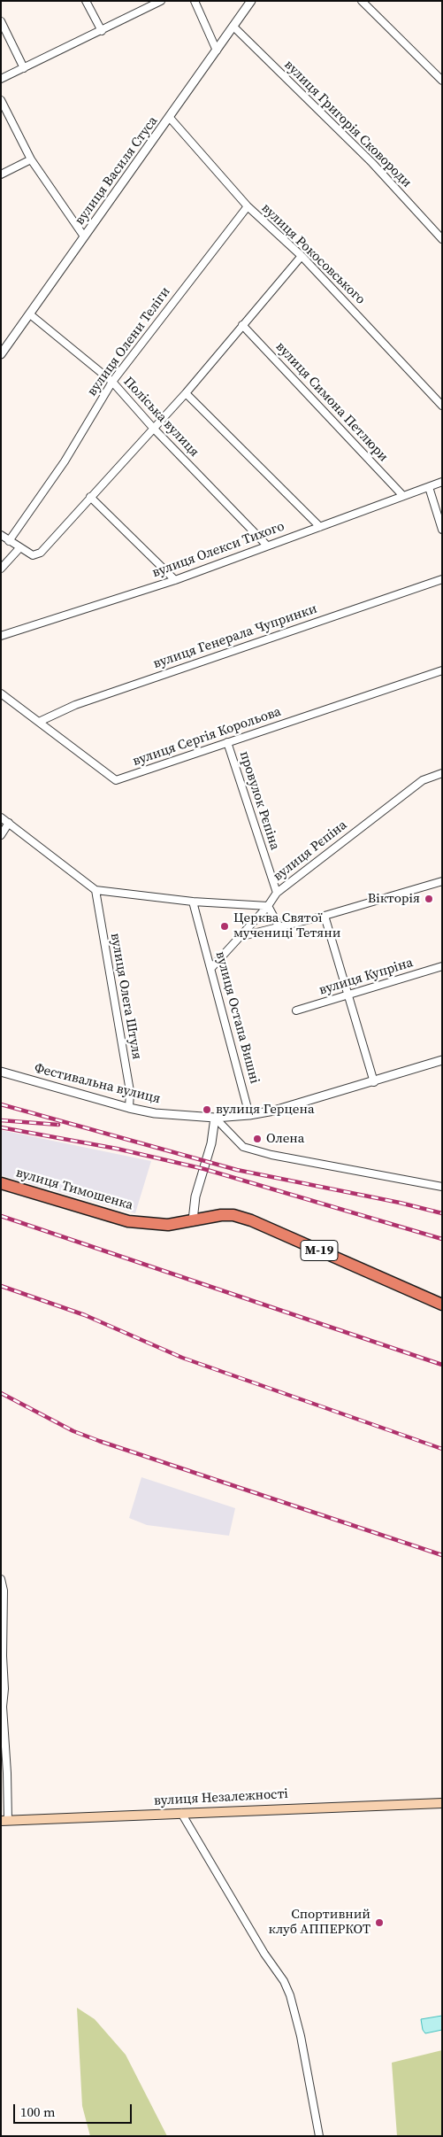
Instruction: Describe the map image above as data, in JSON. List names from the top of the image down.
{
  "streets": {
    "highway": ["вулиця Тимошенка", "М-19"],
    "main road": ["вулиця Незалежності"],
    "street": [
      "вулиця Григорія Сковороди",
      "вулиця Василя Стуса",
      "вулиця Рокосовського",
      "вулиця Олени Теліги",
      "вулиця Симона Петлюри",
      "Поліська вулиця",
      "вулиця Олекси Тихого",
      "вулиця Генерала Чупринки",
      "вулиця Сергія Корольова",
      "провулок Рєпіна",
      "вулиця Рєпіна",
      "вулиця Купріна",
      "вулиця Олега Штуля",
      "вулиця Остапа Вишні",
      "Фестивальна вулиця"
    ]
  },
  "crossings": [
    ["вулиця Григорія Сковороди", "вулиця Василя Стуса"],
    ["вулиця Василя Стуса", "вулиця Рокосовського"],
    ["вулиця Василя Стуса", "Поліська вулиця"],
    ["вулиця Рокосовського", "вулиця Олени Теліги"],
    ["вулиця Олени Теліги", "Поліська вулиця"],
    ["вулиця Симона Петлюри", "вулиця Олекси Тихого"],
    ["Поліська вулиця", "вулиця Олекси Тихого"],
    ["вулиця Генерала Чупринки", "вулиця Сергія Корольова"],
    ["вулиця Сергія Корольова", "провулок Рєпіна"],
    ["провулок Рєпіна", "вулиця Рєпіна"],
    ["вулиця Рєпіна", "вулиця Остапа Вишні"],
    ["вулиця Олега Штуля", "Фестивальна вулиця"],
    ["вулиця Остапа Вишні", "Фестивальна вулиця"],
    ["вулиця Тимошенка", "М-19"]
  ],
  "places": [
    "Вікторія",
    "Церква Святої мучениці Тетяни",
    "вулиця Герцена",
    "Олена",
    "Спортивний клуб АППЕРКОТ"
  ],
  "scale_bar": "100 m"
}
